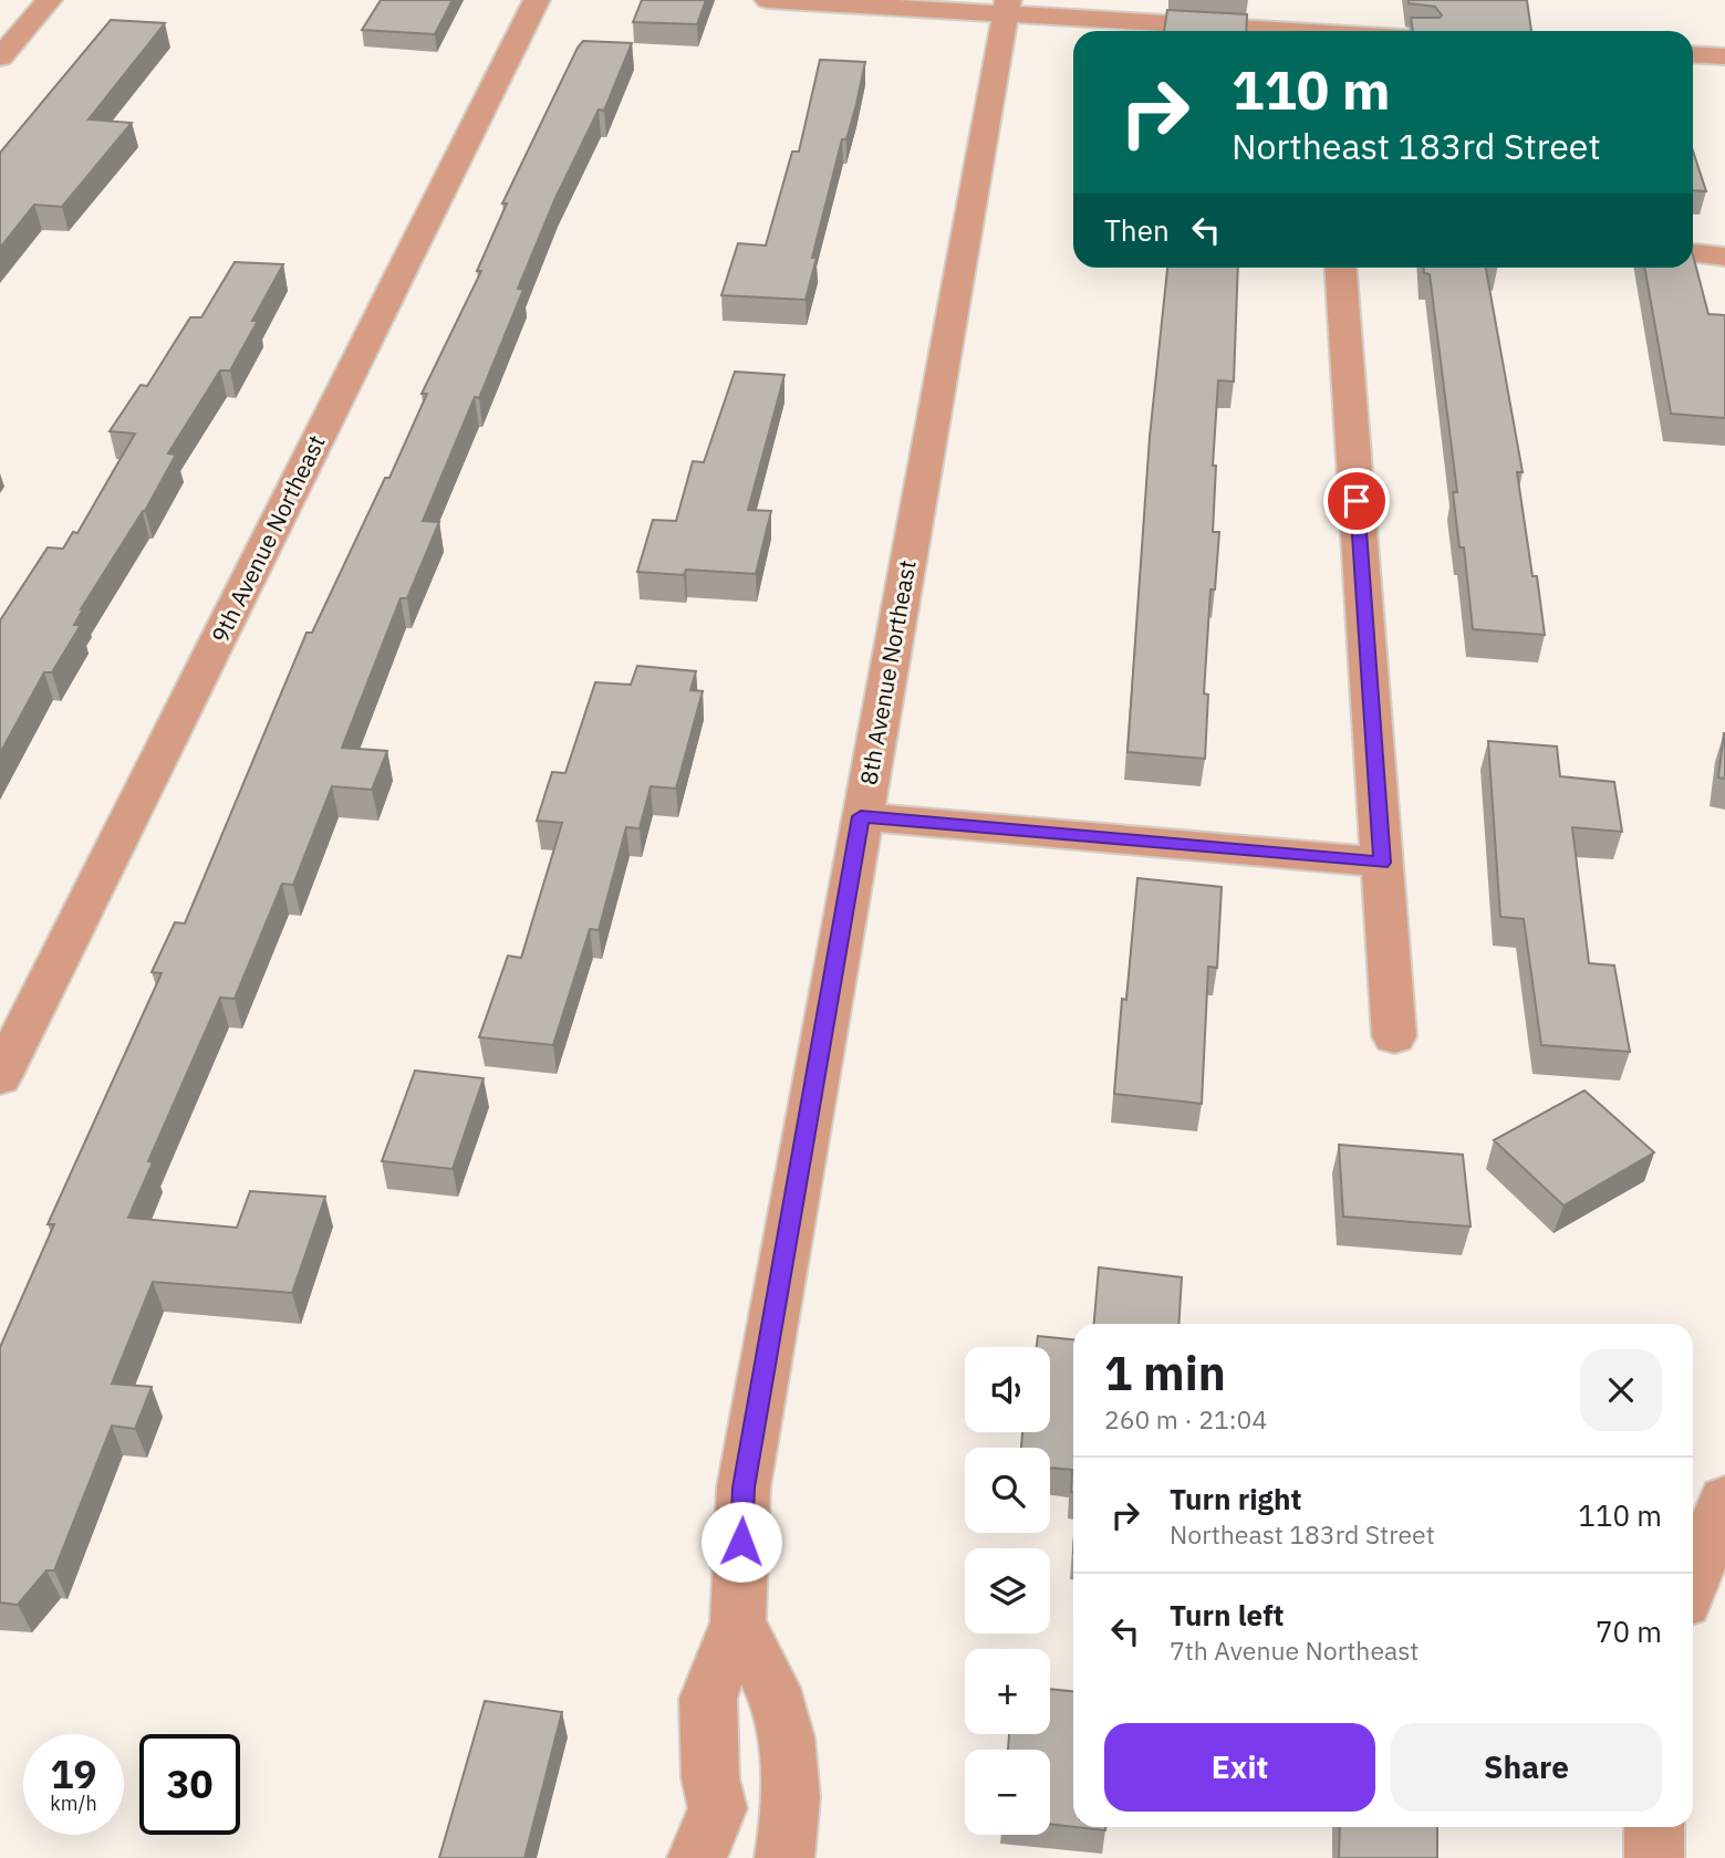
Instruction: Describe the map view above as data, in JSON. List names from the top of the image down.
{
  "streets": {
    "street": ["9th Avenue Northeast", "8th Avenue Northeast"]
  },
  "page": {
    "turn": ["110 m", "Northeast 183rd Street"],
    "then": "Then",
    "heading": ["1 min", "260 m · 21:04"],
    "map_buttons": ["+", "−"],
    "list": [
      {
        "name": "Turn right",
        "note": "Northeast 183rd Street",
        "value": "110 m"
      },
      {
        "name": "Turn left",
        "note": "7th Avenue Northeast",
        "value": "70 m"
      }
    ],
    "buttons": ["Exit", "Share"],
    "speed": "19 km/h",
    "limit": "30"
  }
}
